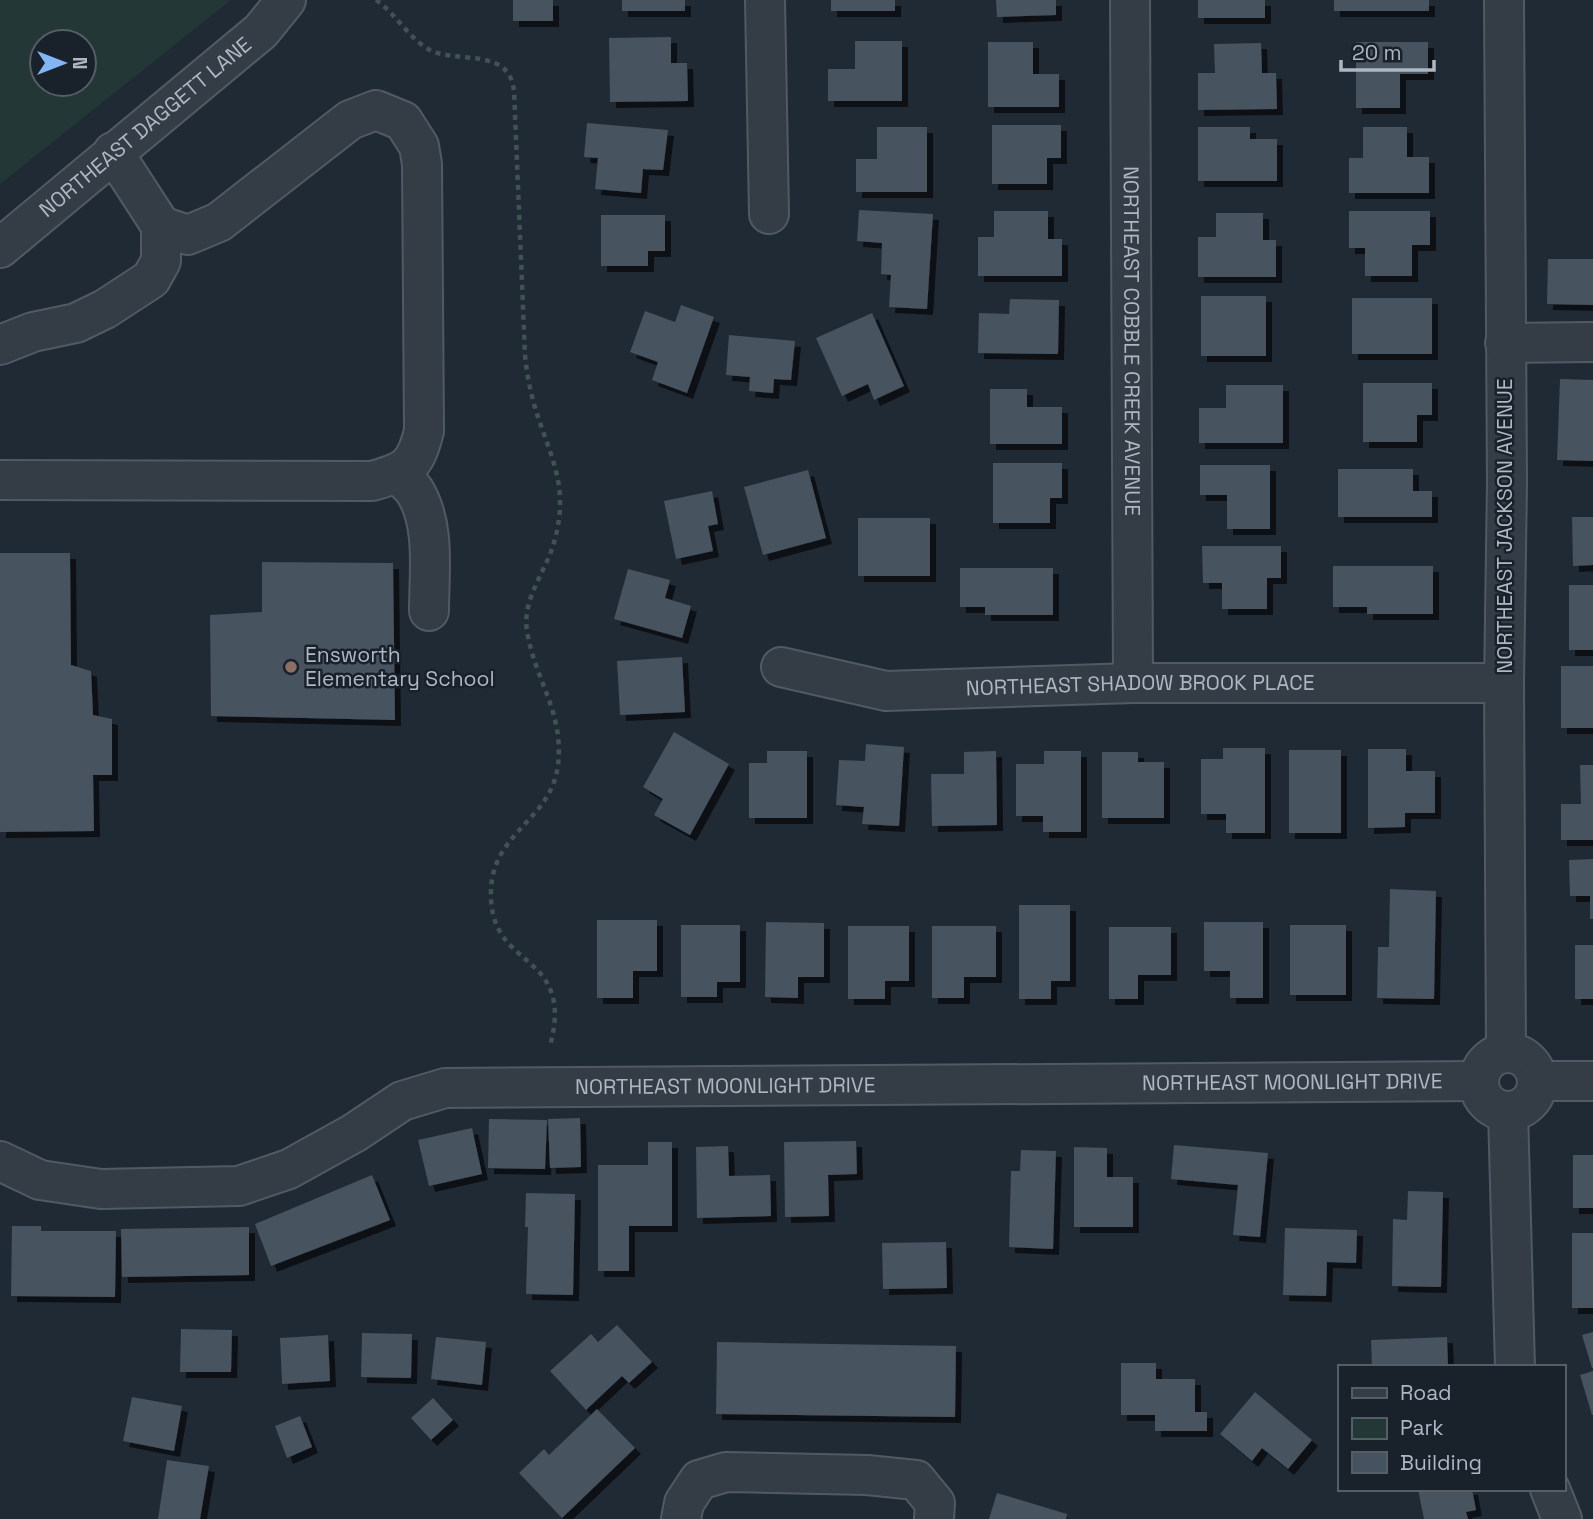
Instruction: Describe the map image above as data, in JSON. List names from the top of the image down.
{
  "streets": {
    "street": [
      "NORTHEAST DAGGETT LANE",
      "NORTHEAST COBBLE CREEK AVENUE",
      "NORTHEAST JACKSON AVENUE",
      "NORTHEAST SHADOW BROOK PLACE",
      "NORTHEAST MOONLIGHT DRIVE"
    ]
  },
  "crossings": [
    ["NORTHEAST COBBLE CREEK AVENUE", "NORTHEAST SHADOW BROOK PLACE"],
    ["NORTHEAST JACKSON AVENUE", "NORTHEAST SHADOW BROOK PLACE"],
    ["NORTHEAST JACKSON AVENUE", "NORTHEAST MOONLIGHT DRIVE"]
  ],
  "places": ["Ensworth Elementary School"],
  "legend": ["Road", "Park", "Building"],
  "scale_bar": "20 m",
  "north": "right"
}
